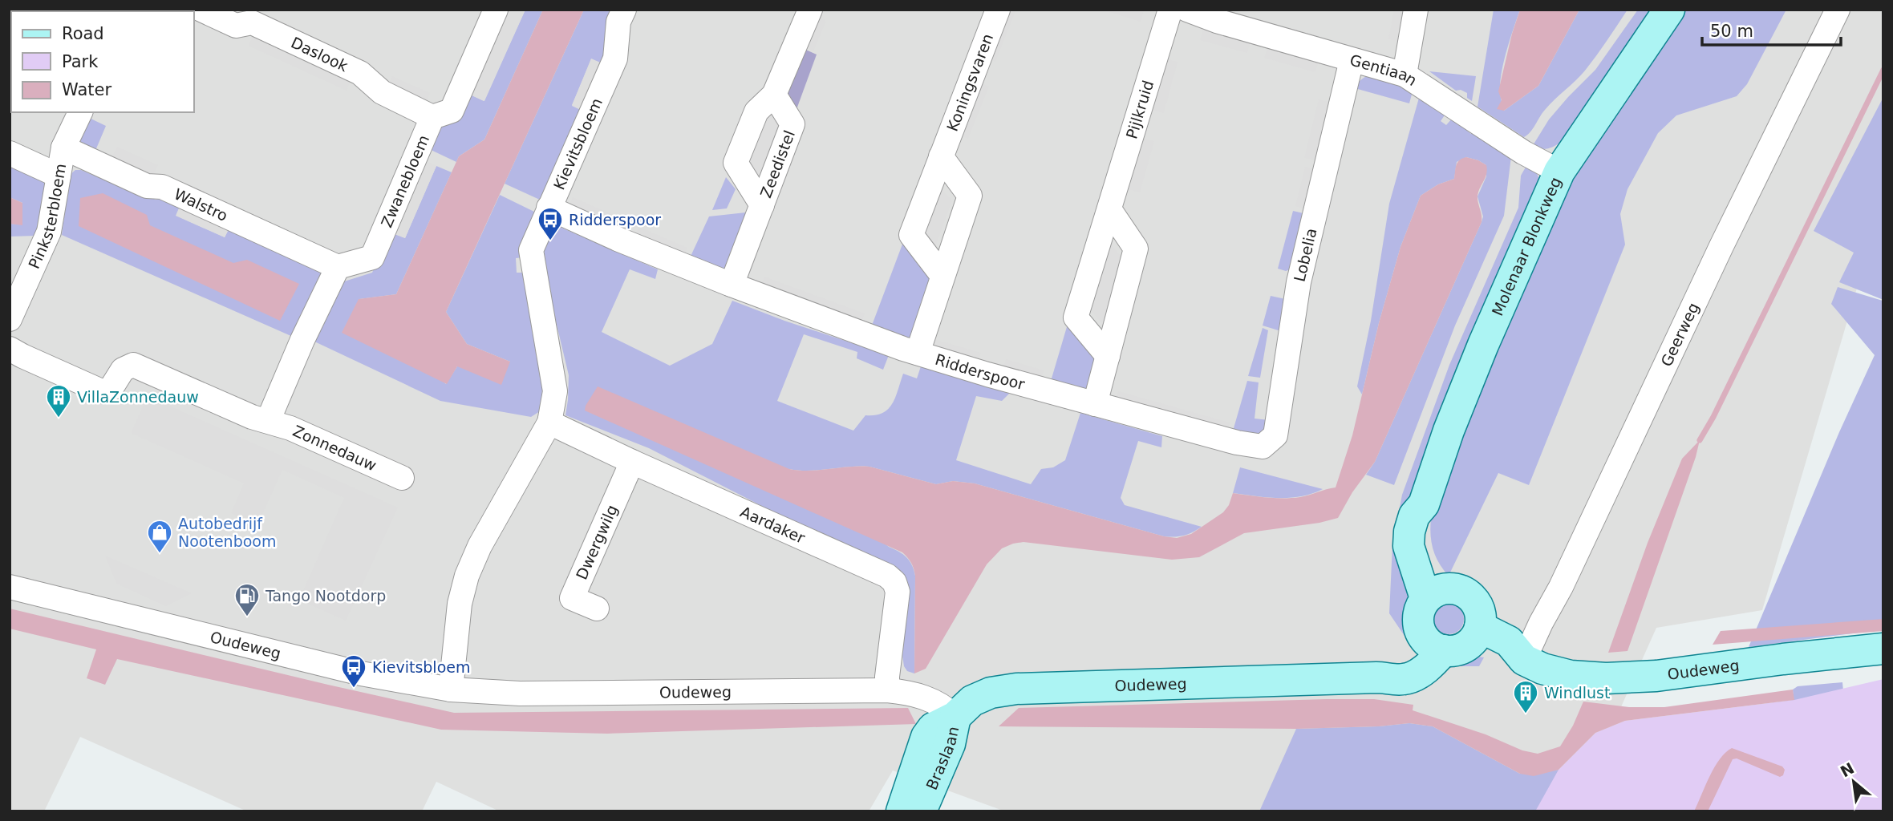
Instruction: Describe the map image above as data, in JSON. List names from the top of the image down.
{
  "streets": {
    "main road": ["Molenaar Blonkweg", "Oudeweg", "Braslaan"],
    "street": [
      "Daslook",
      "Gentiaan",
      "Koningsvaren",
      "Pijlkruid",
      "Kievitsbloem",
      "Zeedistel",
      "Zwanebloem",
      "Walstro",
      "Pinksterbloem",
      "Lobelia",
      "Geerweg",
      "Ridderspoor",
      "Zonnedauw",
      "Aardaker",
      "Dwergwilg"
    ]
  },
  "crossings": [
    ["Daslook", "Zwanebloem"],
    ["Gentiaan", "Molenaar Blonkweg"],
    ["Gentiaan", "Lobelia"],
    ["Kievitsbloem", "Ridderspoor"],
    ["Kievitsbloem", "Aardaker"],
    ["Kievitsbloem", "Oudeweg"],
    ["Zeedistel", "Ridderspoor"],
    ["Zwanebloem", "Walstro"],
    ["Walstro", "Pinksterbloem"],
    ["Molenaar Blonkweg", "Oudeweg"],
    ["Lobelia", "Ridderspoor"],
    ["Geerweg", "Oudeweg"],
    ["Aardaker", "Dwergwilg"],
    ["Aardaker", "Oudeweg"],
    ["Oudeweg", "Braslaan"]
  ],
  "places": {
    "bus stop": ["Ridderspoor", "Kievitsbloem"],
    "building": ["VillaZonnedauw", "Windlust"],
    "shop": ["Autobedrijf Nootenboom"],
    "fuel station": ["Tango Nootdorp"]
  },
  "legend": ["Road", "Park", "Water"],
  "scale_bar": "50 m",
  "north": "top left"
}
